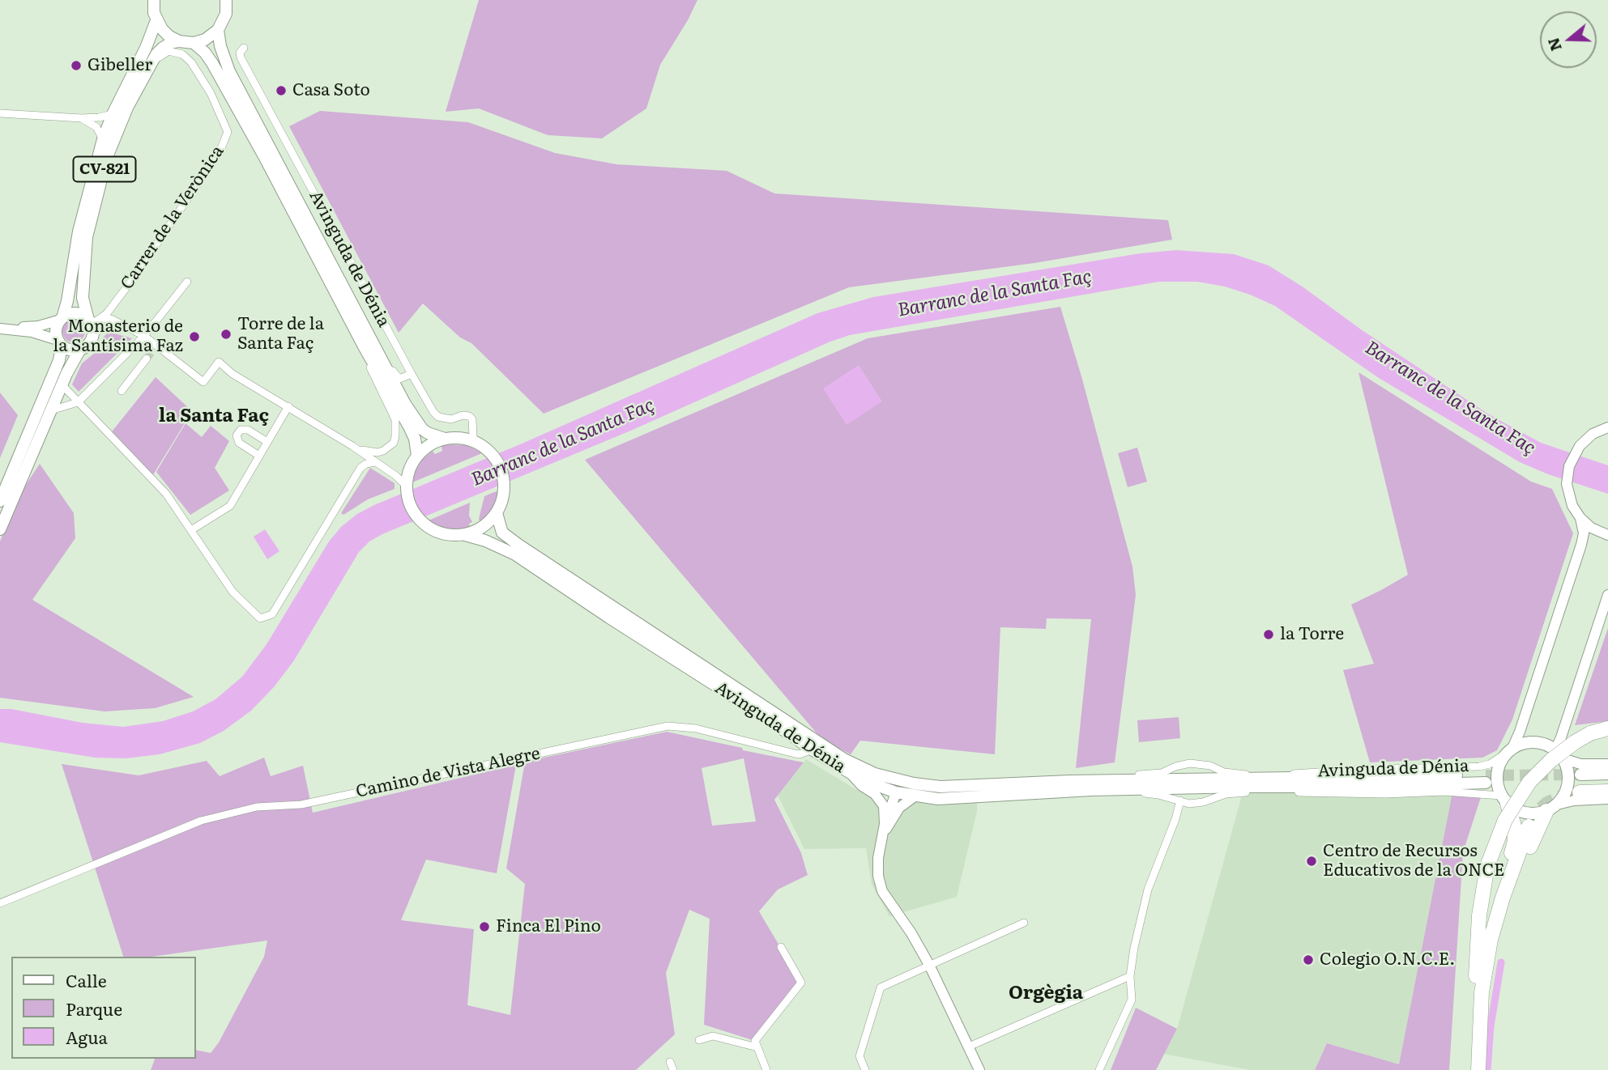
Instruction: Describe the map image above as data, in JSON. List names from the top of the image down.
{
  "streets": {
    "main road": ["CV-821", "Avinguda de Dénia"],
    "street": ["Carrer de la Verònica", "Camino de Vista Alegre"]
  },
  "crossings": [
    ["CV-821", "Carrer de la Verònica"],
    ["Avinguda de Dénia", "Camino de Vista Alegre"]
  ],
  "districts": ["la Santa Faç", "Orgègia"],
  "water": ["Barranc de la Santa Faç"],
  "places": [
    "Gibeller",
    "Casa Soto",
    "Torre de la Santa Faç",
    "Monasterio de la Santísima Faz",
    "la Torre",
    "Centro de Recursos Educativos de la ONCE",
    "Finca El Pino",
    "Colegio O.N.C.E."
  ],
  "legend": ["Calle", "Parque", "Agua"],
  "north": "left"
}
